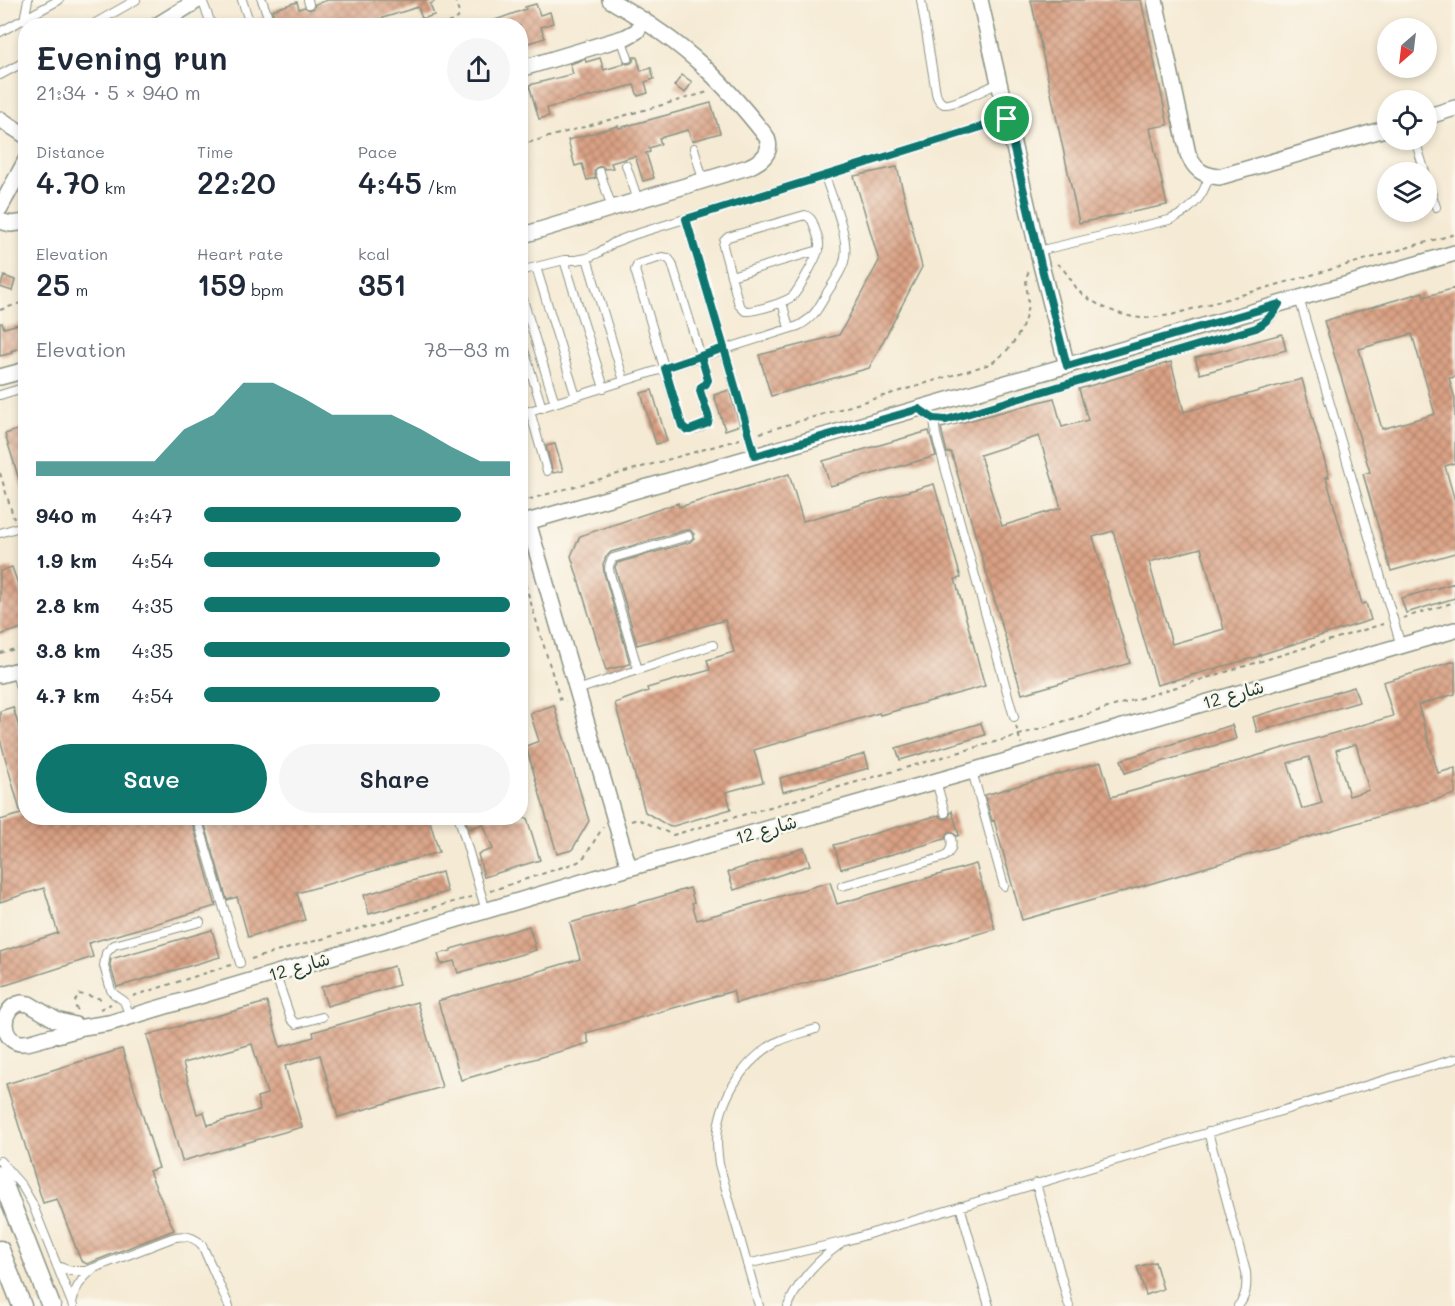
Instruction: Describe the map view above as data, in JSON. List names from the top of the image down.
{
  "streets": {
    "street": ["شارع 12"]
  },
  "north": "bottom left",
  "page": {
    "heading": ["Evening run", "21:34 · 5 × 940 m"],
    "stats": [
      ["Distance", "4.70 km"],
      ["Time", "22:20"],
      ["Pace", "4:45 /km"],
      ["Elevation", "25 m"],
      ["Heart rate", "159 bpm"],
      ["kcal", "351"]
    ],
    "chart": ["Elevation", "78–83 m"],
    "list": [
      {
        "name": "940 m",
        "note": "4:47"
      },
      {
        "name": "1.9 km",
        "note": "4:54"
      },
      {
        "name": "2.8 km",
        "note": "4:35"
      },
      {
        "name": "3.8 km",
        "note": "4:35"
      },
      {
        "name": "4.7 km",
        "note": "4:54"
      }
    ],
    "buttons": ["Save", "Share"]
  }
}
